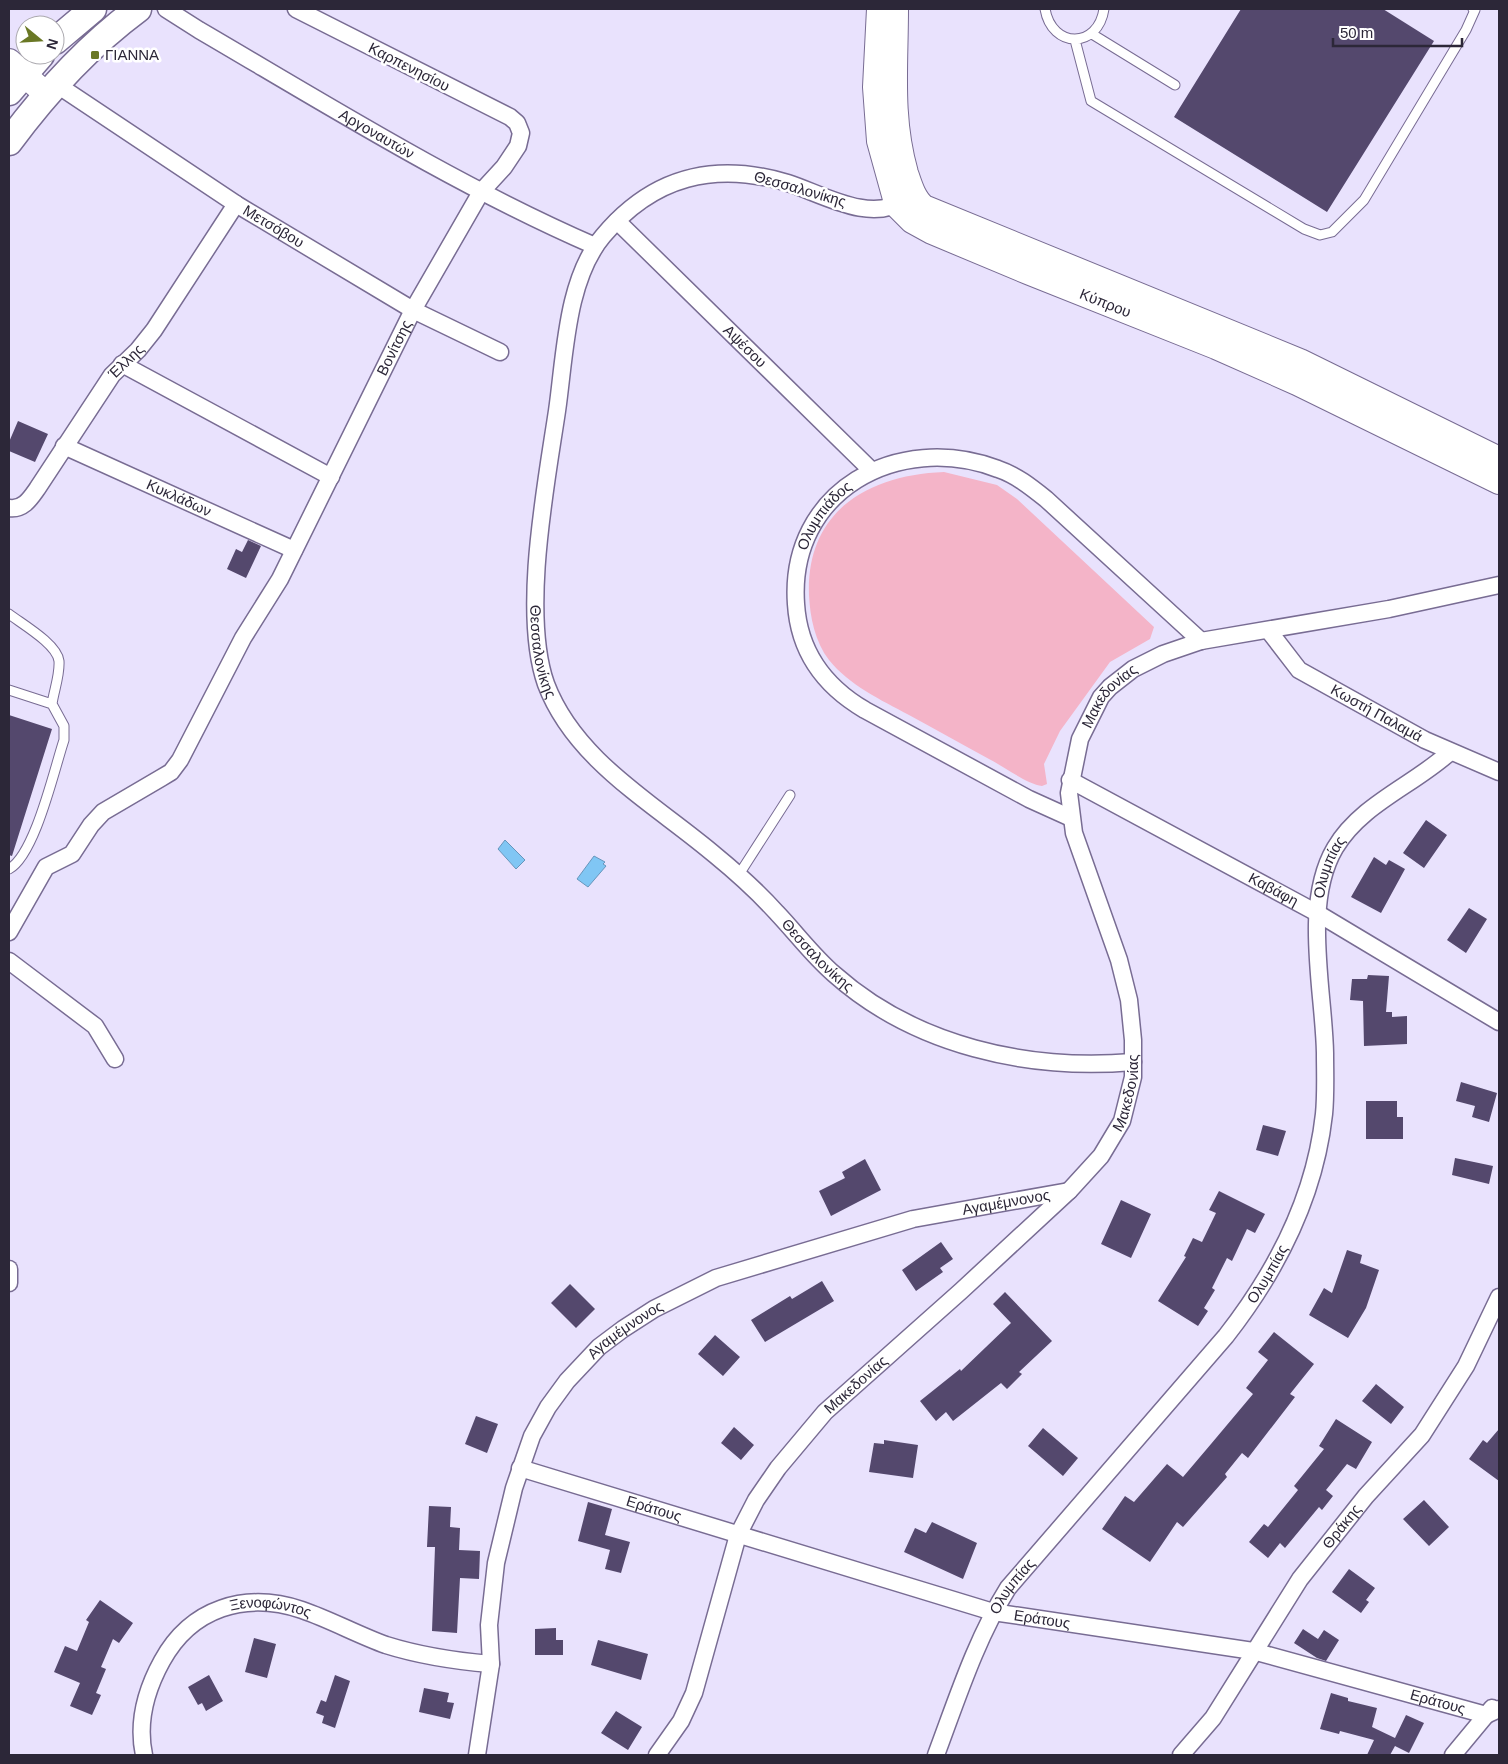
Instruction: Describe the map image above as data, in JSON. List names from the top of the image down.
{
  "streets": {
    "main road": ["Κύπρου"],
    "street": [
      "Καρπενησίου",
      "Αργοναυτών",
      "Θεσσαλονίκης",
      "Μετσόβου",
      "Αψέσου",
      "Βονίτσης",
      "Έλλης",
      "Κυκλάδων",
      "Ολυμπιάδος",
      "Μακεδονίας",
      "Κωστή Παλαμά",
      "Ολυμπίας",
      "Καβάφη",
      "Αγαμέμνονος",
      "Εράτους",
      "Θράκης",
      "Ξενοφώντος"
    ]
  },
  "crossings": [
    ["Καρπενησίου", "Βονίτσης"],
    ["Αργοναυτών", "Θεσσαλονίκης"],
    ["Αργοναυτών", "Βονίτσης"],
    ["Θεσσαλονίκης", "Κύπρου"],
    ["Θεσσαλονίκης", "Αψέσου"],
    ["Θεσσαλονίκης", "Μακεδονίας"],
    ["Μετσόβου", "Βονίτσης"],
    ["Μετσόβου", "Έλλης"],
    ["Αψέσου", "Ολυμπιάδος"],
    ["Βονίτσης", "Κυκλάδων"],
    ["Έλλης", "Κυκλάδων"],
    ["Ολυμπιάδος", "Μακεδονίας"],
    ["Μακεδονίας", "Κωστή Παλαμά"],
    ["Μακεδονίας", "Καβάφη"],
    ["Μακεδονίας", "Αγαμέμνονος"],
    ["Μακεδονίας", "Εράτους"],
    ["Κωστή Παλαμά", "Ολυμπίας"],
    ["Ολυμπίας", "Καβάφη"],
    ["Ολυμπίας", "Εράτους"],
    ["Αγαμέμνονος", "Εράτους"],
    ["Αγαμέμνονος", "Ξενοφώντος"],
    ["Εράτους", "Θράκης"]
  ],
  "places": {
    "transit": ["ΓΙΑΝΝΑ"]
  },
  "scale_bar": "50 m",
  "north": "right"
}
